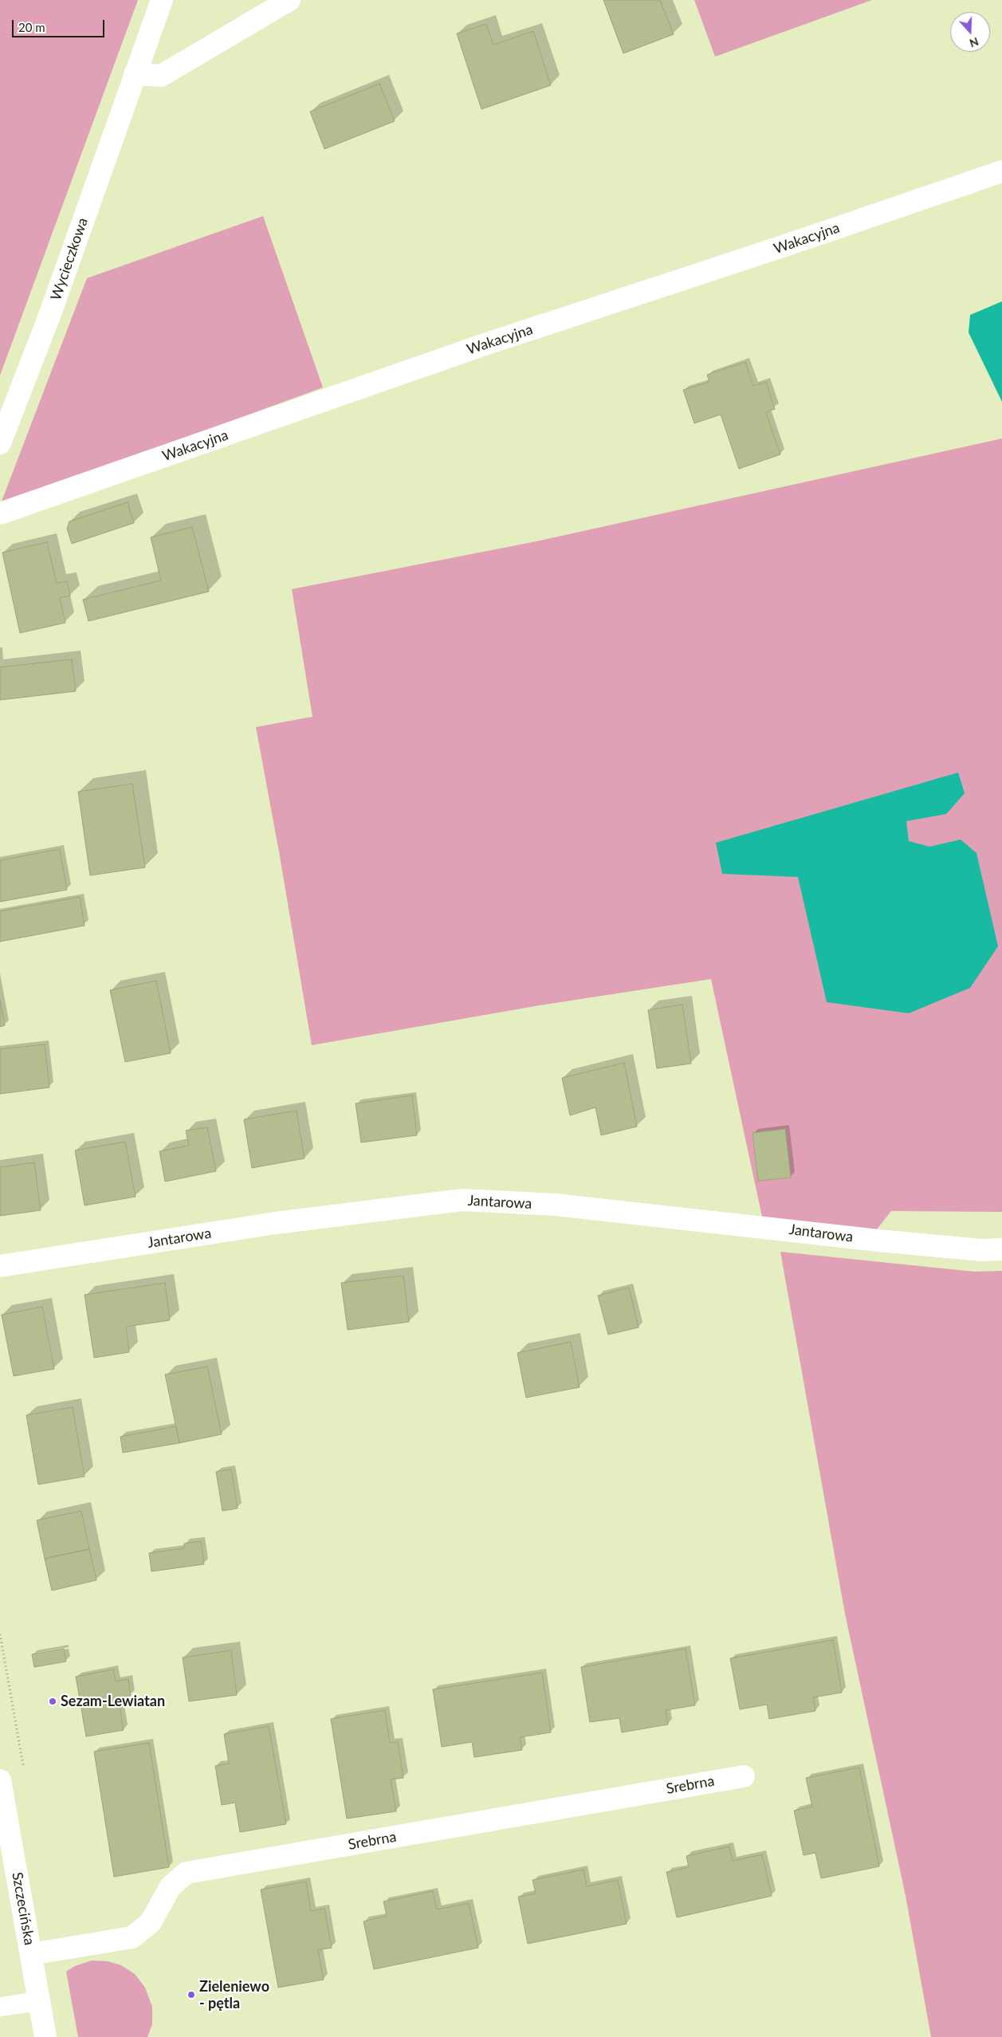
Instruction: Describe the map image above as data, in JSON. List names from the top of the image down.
{
  "streets": {
    "street": [
      "Wakacyjna",
      "Wycieczkowa",
      "Jantarowa",
      "Srebrna",
      "Szczecińska"
    ]
  },
  "crossings": [
    ["Srebrna", "Szczecińska"]
  ],
  "places": ["Sezam-Lewiatan", "Zieleniewo - pętla"],
  "scale_bar": "20 m",
  "north": "bottom"
}
